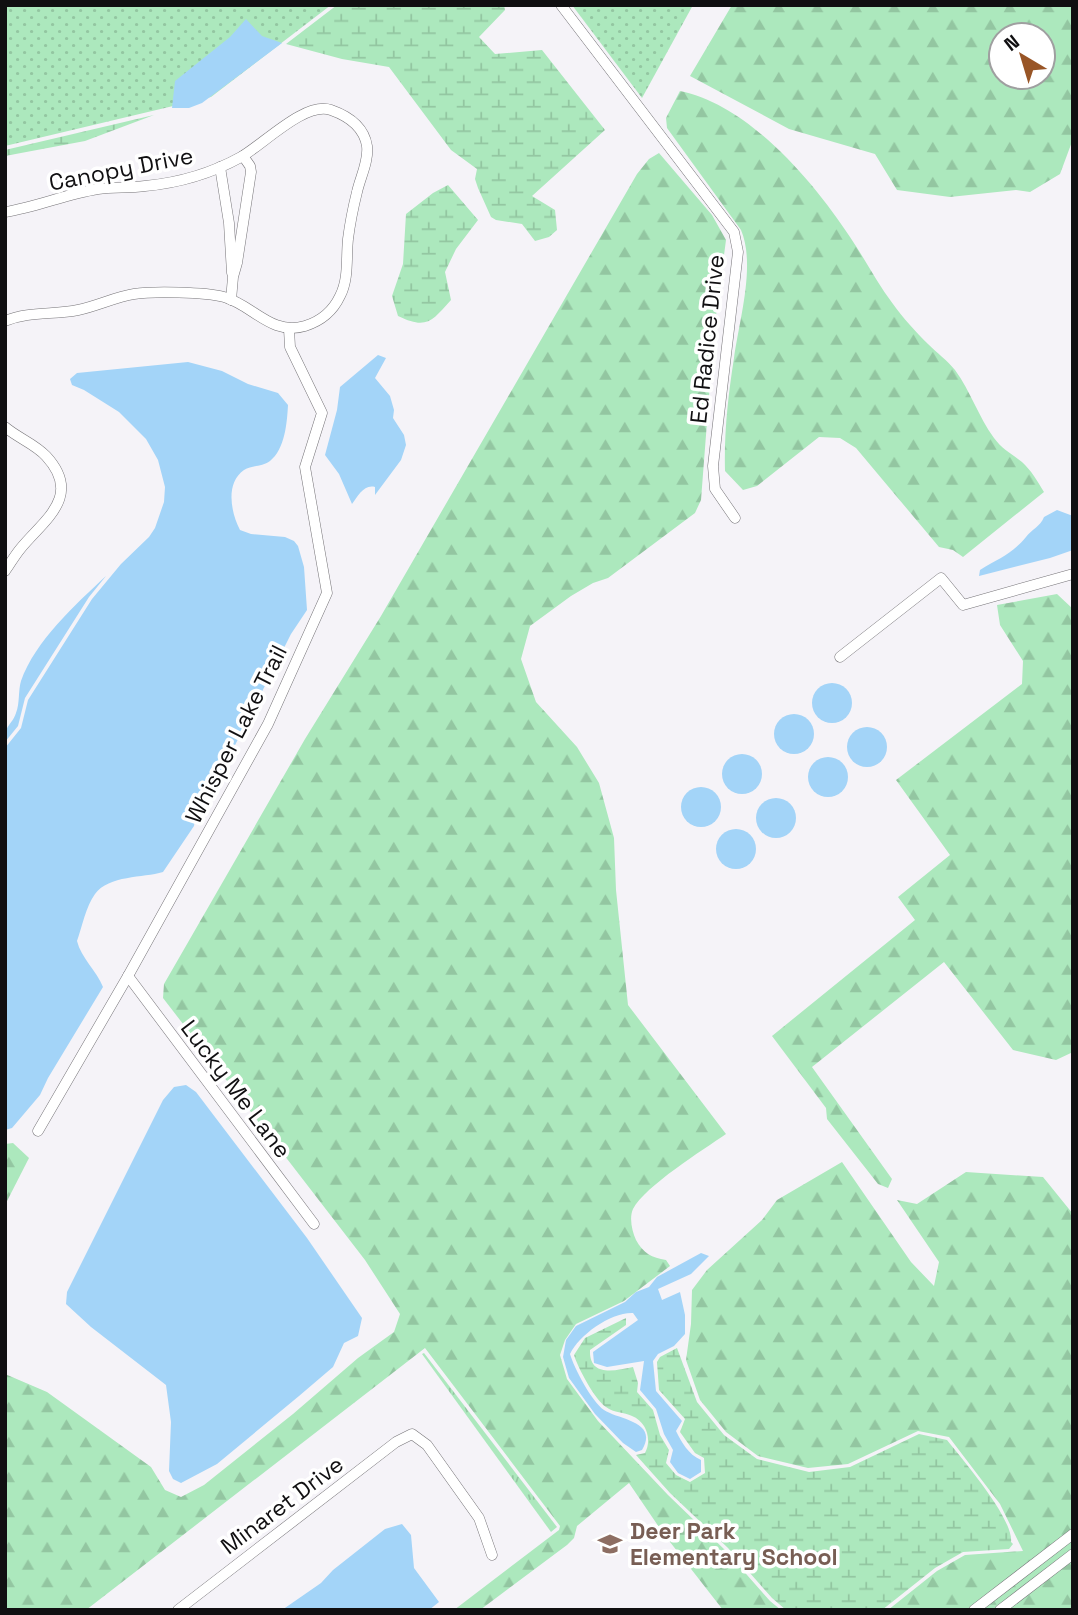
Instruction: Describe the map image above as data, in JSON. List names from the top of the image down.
{
  "streets": {
    "street": [
      "Canopy Drive",
      "Ed Radice Drive",
      "Whisper Lake Trail",
      "Lucky Me Lane",
      "Minaret Drive"
    ]
  },
  "crossings": [
    ["Canopy Drive", "Whisper Lake Trail"],
    ["Whisper Lake Trail", "Lucky Me Lane"]
  ],
  "places": {
    "school or university": ["Deer Park Elementary School"]
  },
  "north": "top left"
}
